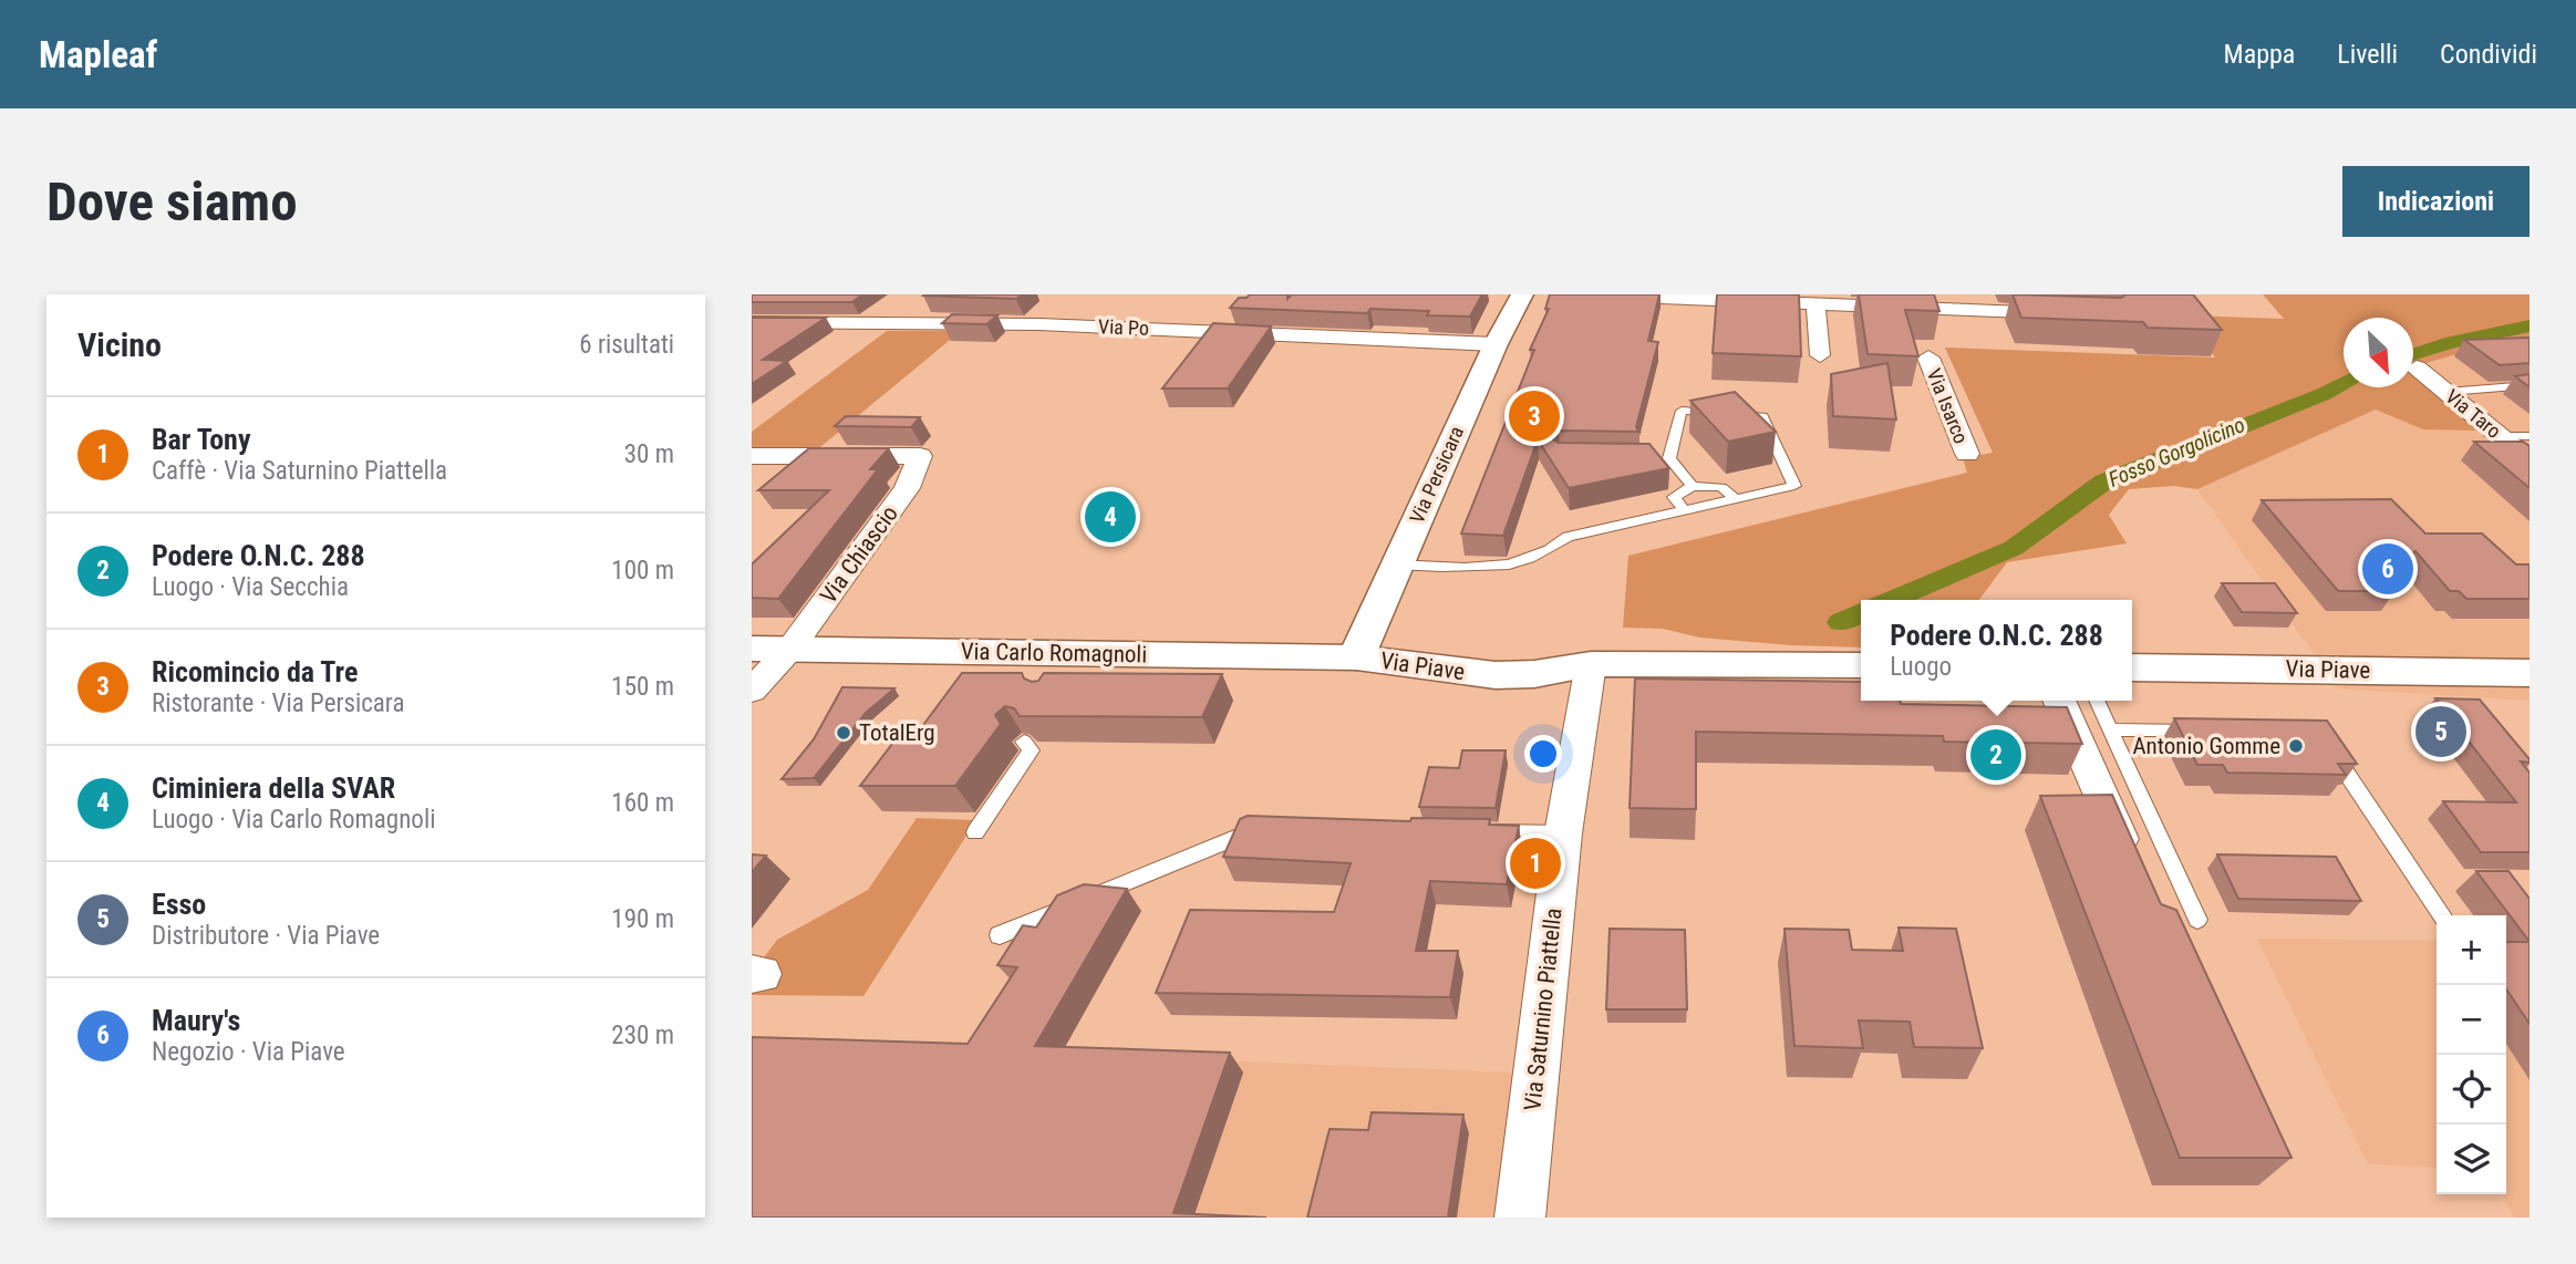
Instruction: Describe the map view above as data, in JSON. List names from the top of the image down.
{
  "streets": {
    "main road": ["Via Persicara", "Via Carlo Romagnoli", "Via Piave"],
    "street": [
      "Via Po",
      "Via Isarco",
      "Via Taro",
      "Via Chiascio",
      "Via Saturnino Piattella"
    ]
  },
  "crossings": [
    ["Via Po", "Via Persicara"],
    ["Via Persicara", "Via Carlo Romagnoli"],
    ["Via Persicara", "Via Piave"],
    ["Via Chiascio", "Via Carlo Romagnoli"],
    ["Via Carlo Romagnoli", "Via Piave"],
    ["Via Piave", "Via Saturnino Piattella"]
  ],
  "water": ["Fosso Gorgolicino"],
  "places": ["TotalErg", "Antonio Gomme"],
  "north": "bottom right",
  "page": {
    "header": "Mapleaf",
    "nav": ["Mappa", "Livelli", "Condividi"],
    "buttons": "Indicazioni",
    "title": "Dove siamo",
    "heading": ["Vicino", "6 risultati"],
    "pins": [
      "3",
      "4",
      "6",
      "5",
      "2",
      "1"
    ],
    "list": [
      {
        "mark": "1",
        "name": "Bar Tony",
        "note": "Caffè · Via Saturnino Piattella",
        "value": "30 m"
      },
      {
        "mark": "2",
        "name": "Podere O.N.C. 288",
        "note": "Luogo · Via Secchia",
        "value": "100 m"
      },
      {
        "mark": "3",
        "name": "Ricomincio da Tre",
        "note": "Ristorante · Via Persicara",
        "value": "150 m"
      },
      {
        "mark": "4",
        "name": "Ciminiera della SVAR",
        "note": "Luogo · Via Carlo Romagnoli",
        "value": "160 m"
      },
      {
        "mark": "5",
        "name": "Esso",
        "note": "Distributore · Via Piave",
        "value": "190 m"
      },
      {
        "mark": "6",
        "name": "Maury's",
        "note": "Negozio · Via Piave",
        "value": "230 m"
      }
    ],
    "popup": ["Podere O.N.C. 288", "Luogo"],
    "map_buttons": ["+", "−"]
  }
}
